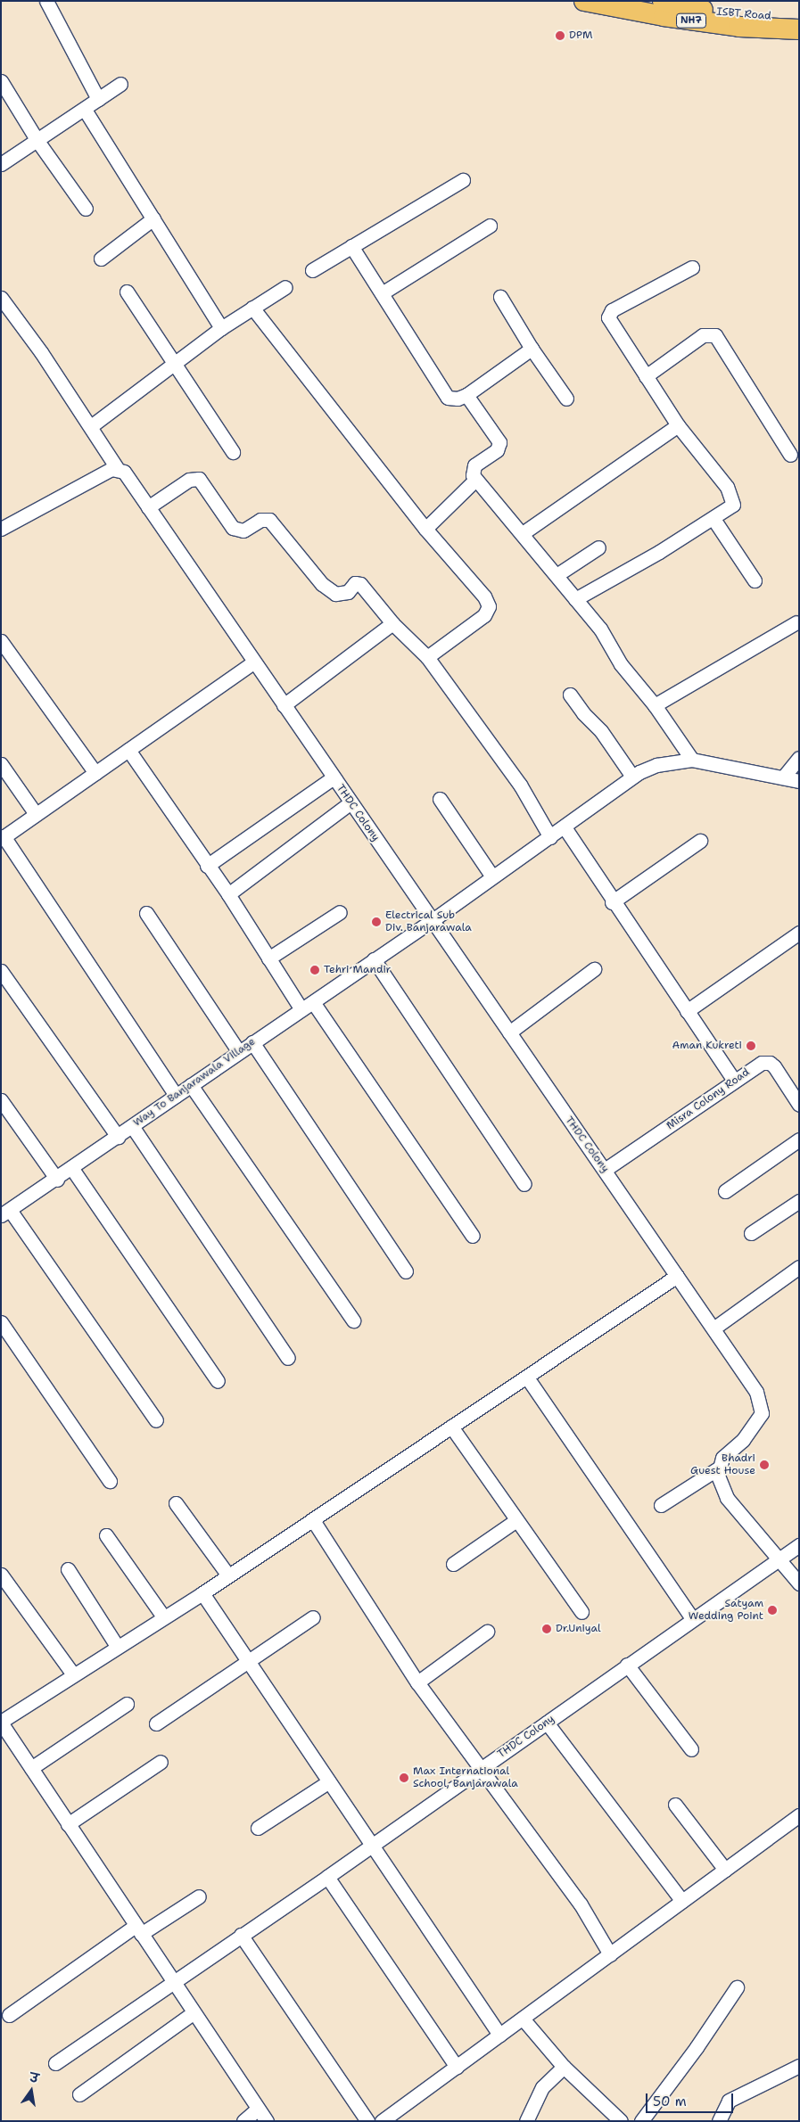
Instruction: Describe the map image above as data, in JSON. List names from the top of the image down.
{
  "streets": {
    "highway": ["ISBT Road", "NH7"],
    "street": ["THDC Colony", "Way To Banjarawala Village", "Misra Colony Road"]
  },
  "crossings": [
    ["THDC Colony", "Way To Banjarawala Village"],
    ["THDC Colony", "Misra Colony Road"]
  ],
  "places": [
    "DPM",
    "Electrical Sub Div. Banjarawala",
    "Tehri Mandir",
    "Aman Kukreti",
    "Bhadri Guest House",
    "Satyam Wedding Point",
    "Dr.Uniyal",
    "Max International School, Banjarawala"
  ],
  "scale_bar": "50 m",
  "north": "top"
}
